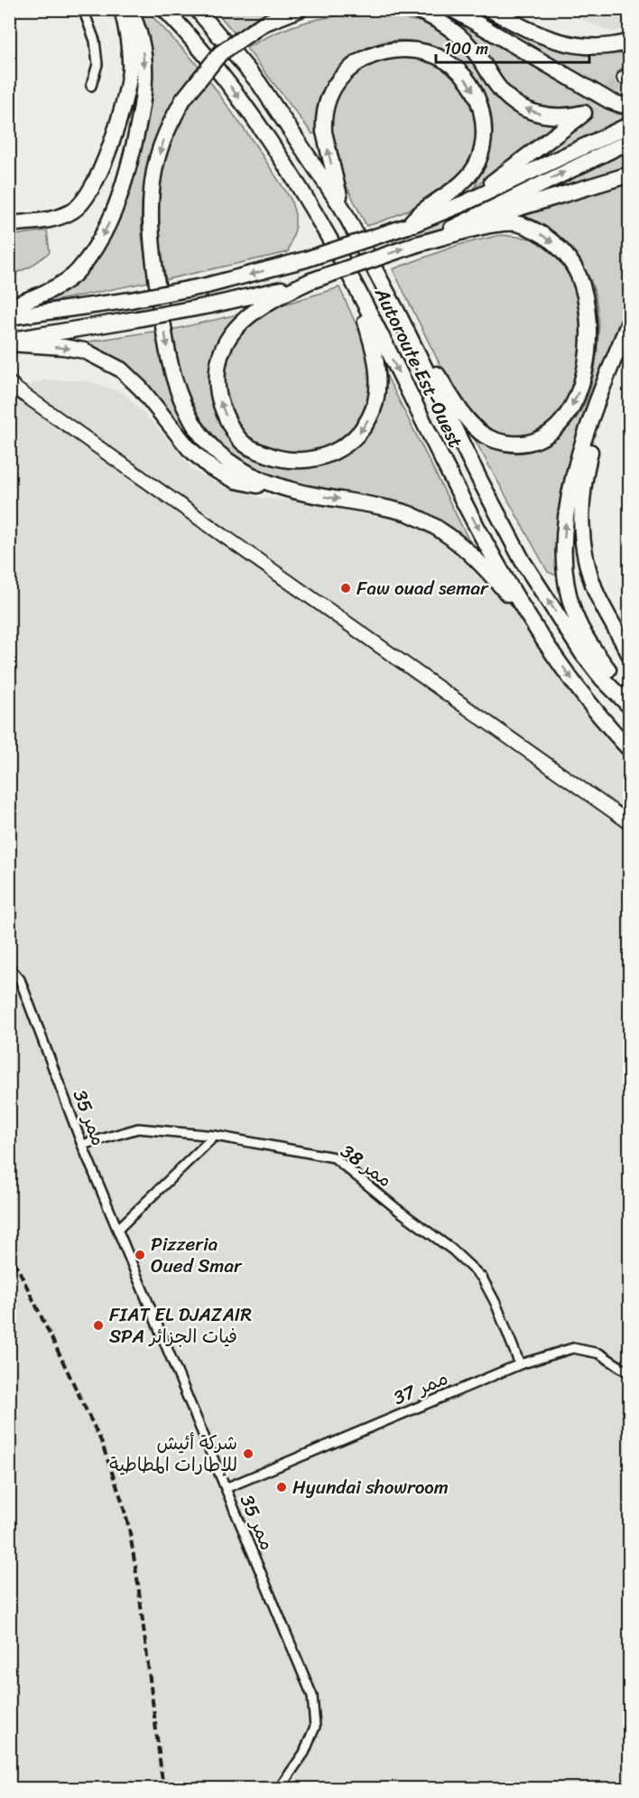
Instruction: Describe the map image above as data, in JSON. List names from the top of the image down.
{
  "streets": {
    "highway": ["Autoroute Est-Ouest"],
    "street": ["ممر 35", "ممر 38", "ممر 37"]
  },
  "crossings": [
    ["ممر 35", "ممر 38"],
    ["ممر 35", "ممر 37"],
    ["ممر 38", "ممر 37"]
  ],
  "places": [
    "Faw ouad semar",
    "Pizzeria Oued Smar",
    "FIAT EL DJAZAIR SPA فيات الجزائر",
    "شركة أئيش للإطارات المطاطية",
    "Hyundai showroom"
  ],
  "scale_bar": "100 m"
}
